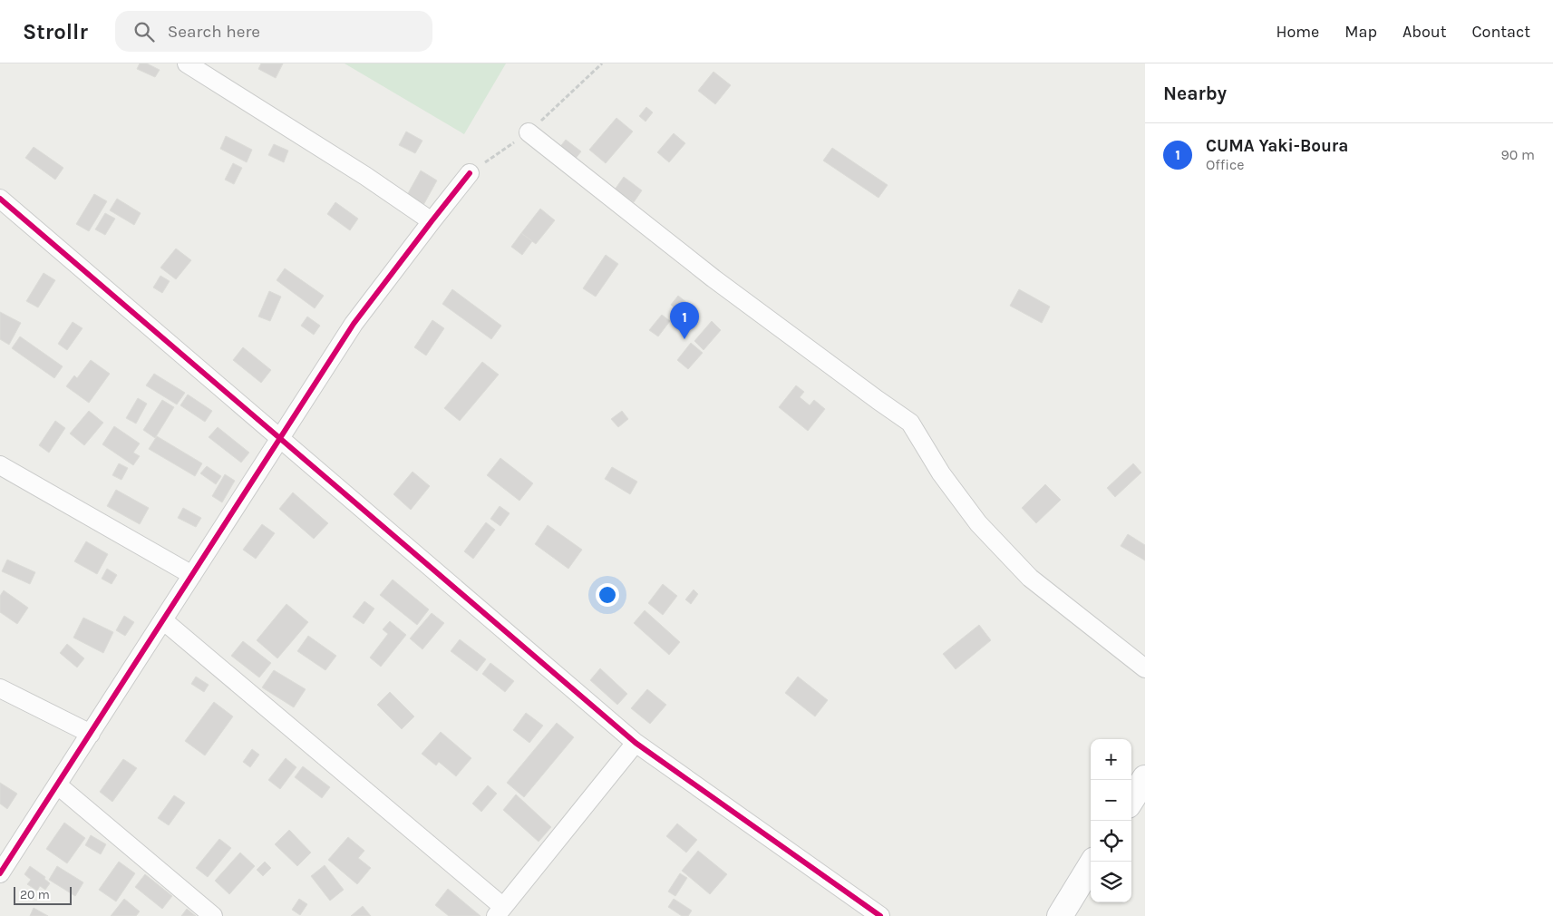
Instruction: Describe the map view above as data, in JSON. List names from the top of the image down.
{
  "scale_bar": "20 m",
  "page": {
    "header": "Strollr",
    "search": "Search here",
    "nav": [
      "Home",
      "Map",
      "About",
      "Contact"
    ],
    "heading": "Nearby",
    "list": [
      {
        "mark": "1",
        "name": "CUMA Yaki-Boura",
        "note": "Office",
        "value": "90 m"
      }
    ],
    "pins": "1",
    "map_buttons": ["+", "−"],
    "scale": "20 m"
  }
}
